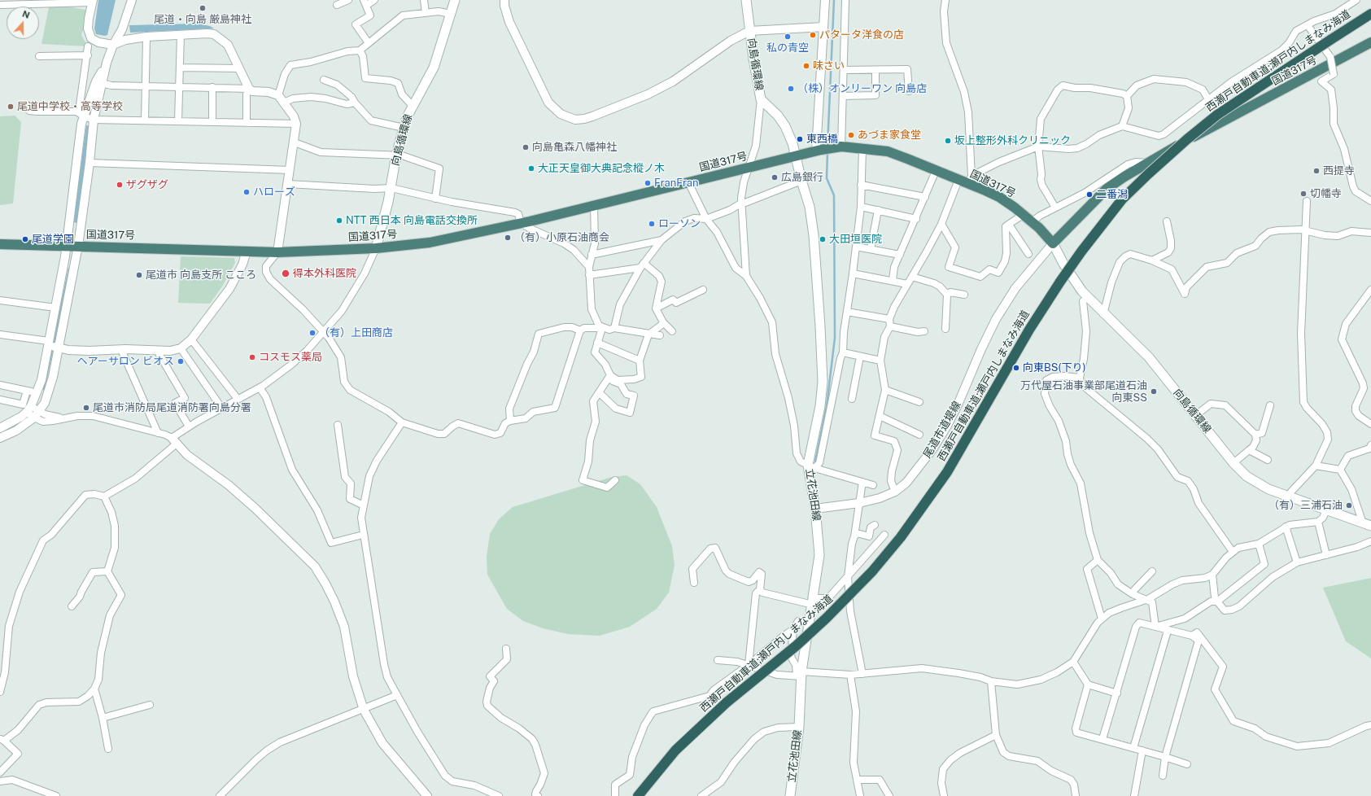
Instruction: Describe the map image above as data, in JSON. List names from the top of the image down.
{
  "streets": {
    "highway": ["西瀬戸自動車道;瀬戸内しまなみ海道", "国道317号"],
    "main road": ["向島循環線", "立花池田線"],
    "street": ["尾道市道堤線"]
  },
  "crossings": [
    ["向島循環線", "国道317号"],
    ["向島循環線", "尾道市道堤線"],
    ["向島循環線", "立花池田線"],
    ["国道317号", "尾道市道堤線"],
    ["国道317号", "立花池田線"],
    ["尾道市道堤線", "立花池田線"]
  ],
  "places": [
    "尾道・向島 厳島神社",
    "パタータ洋食の店",
    "私の青空",
    "味さい",
    "（株）オンリーワン 向島店",
    "尾道中学校・高等学校",
    "あづま家食堂",
    "東西橋",
    "坂上整形外科クリニック",
    "向島亀森八幡神社",
    "大正天皇御大典記念樅ノ木",
    "西提寺",
    "広島銀行",
    "FranFran",
    "ザグザグ",
    "ハローズ",
    "切幡寺",
    "二番潟",
    "NTT 西日本 向島電話交換所",
    "ローソン",
    "（有）小原石油商会",
    "尾道学園",
    "大田垣医院",
    "得本外科医院",
    "尾道市 向島支所 こころ",
    "（有）上田商店",
    "コスモス薬局",
    "ヘアーサロン ビオス",
    "向東BS(下り)",
    "万代屋石油事業部尾道石油 向東SS",
    "尾道市消防局尾道消防署向島分署",
    "（有）三浦石油"
  ],
  "north": "top"
}
